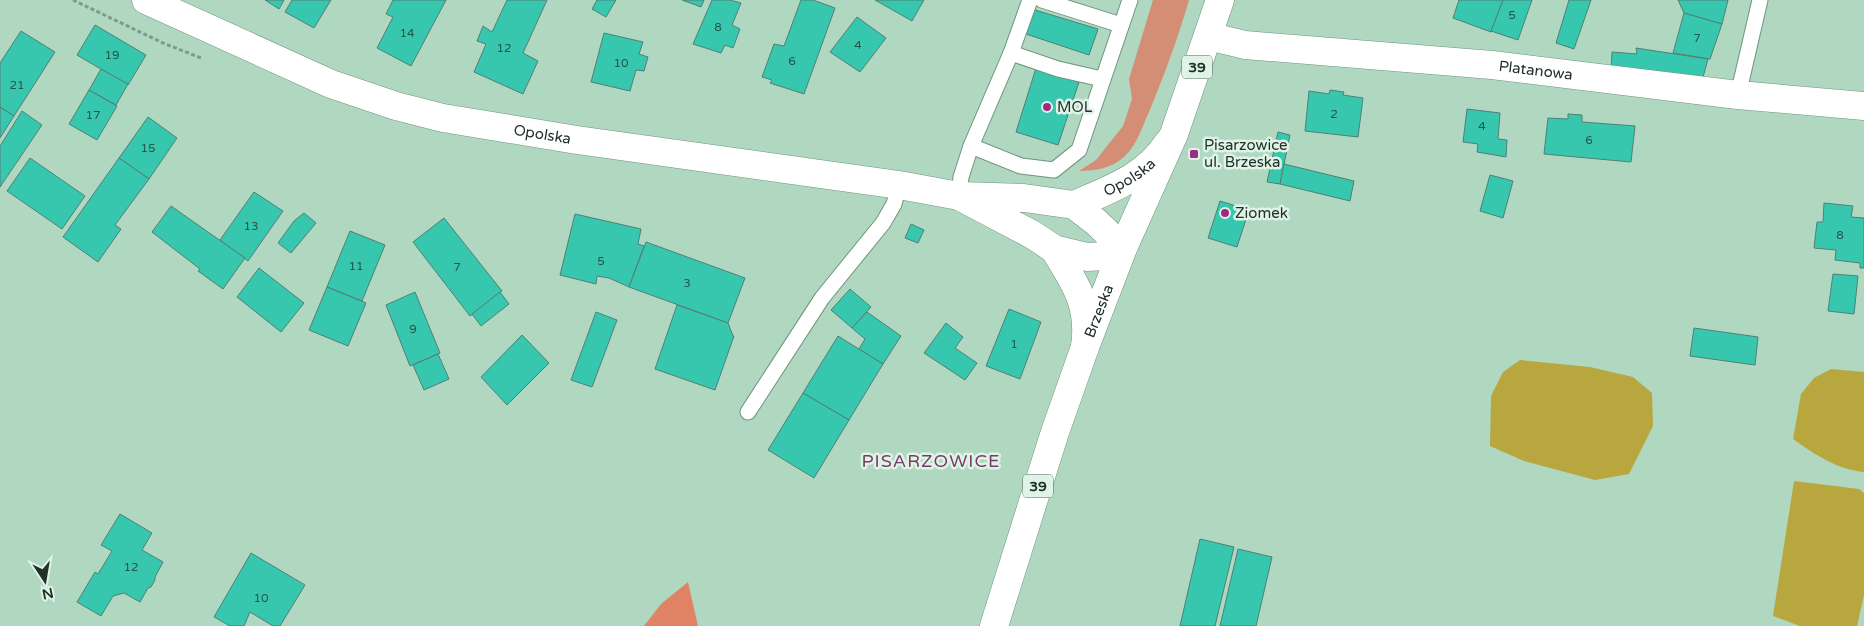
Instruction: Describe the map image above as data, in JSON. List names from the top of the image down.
{
  "streets": {
    "main road": [
      "39",
      "Platanowa",
      "Opolska",
      "Brzeska"
    ]
  },
  "crossings": [
    ["Platanowa", "Brzeska"],
    ["Opolska", "Brzeska"]
  ],
  "districts": ["PISARZOWICE"],
  "places": {
    "other": ["MOL", "Ziomek"],
    "transit": ["Pisarzowice ul. Brzeska"]
  },
  "house_numbers": [
    "5",
    "8",
    "14",
    "7",
    "4",
    "12",
    "19",
    "6",
    "10",
    "21",
    "2",
    "17",
    "4",
    "6",
    "15",
    "13",
    "8",
    "5",
    "11",
    "7",
    "3",
    "9",
    "1",
    "12",
    "10"
  ],
  "north": "bottom"
}
